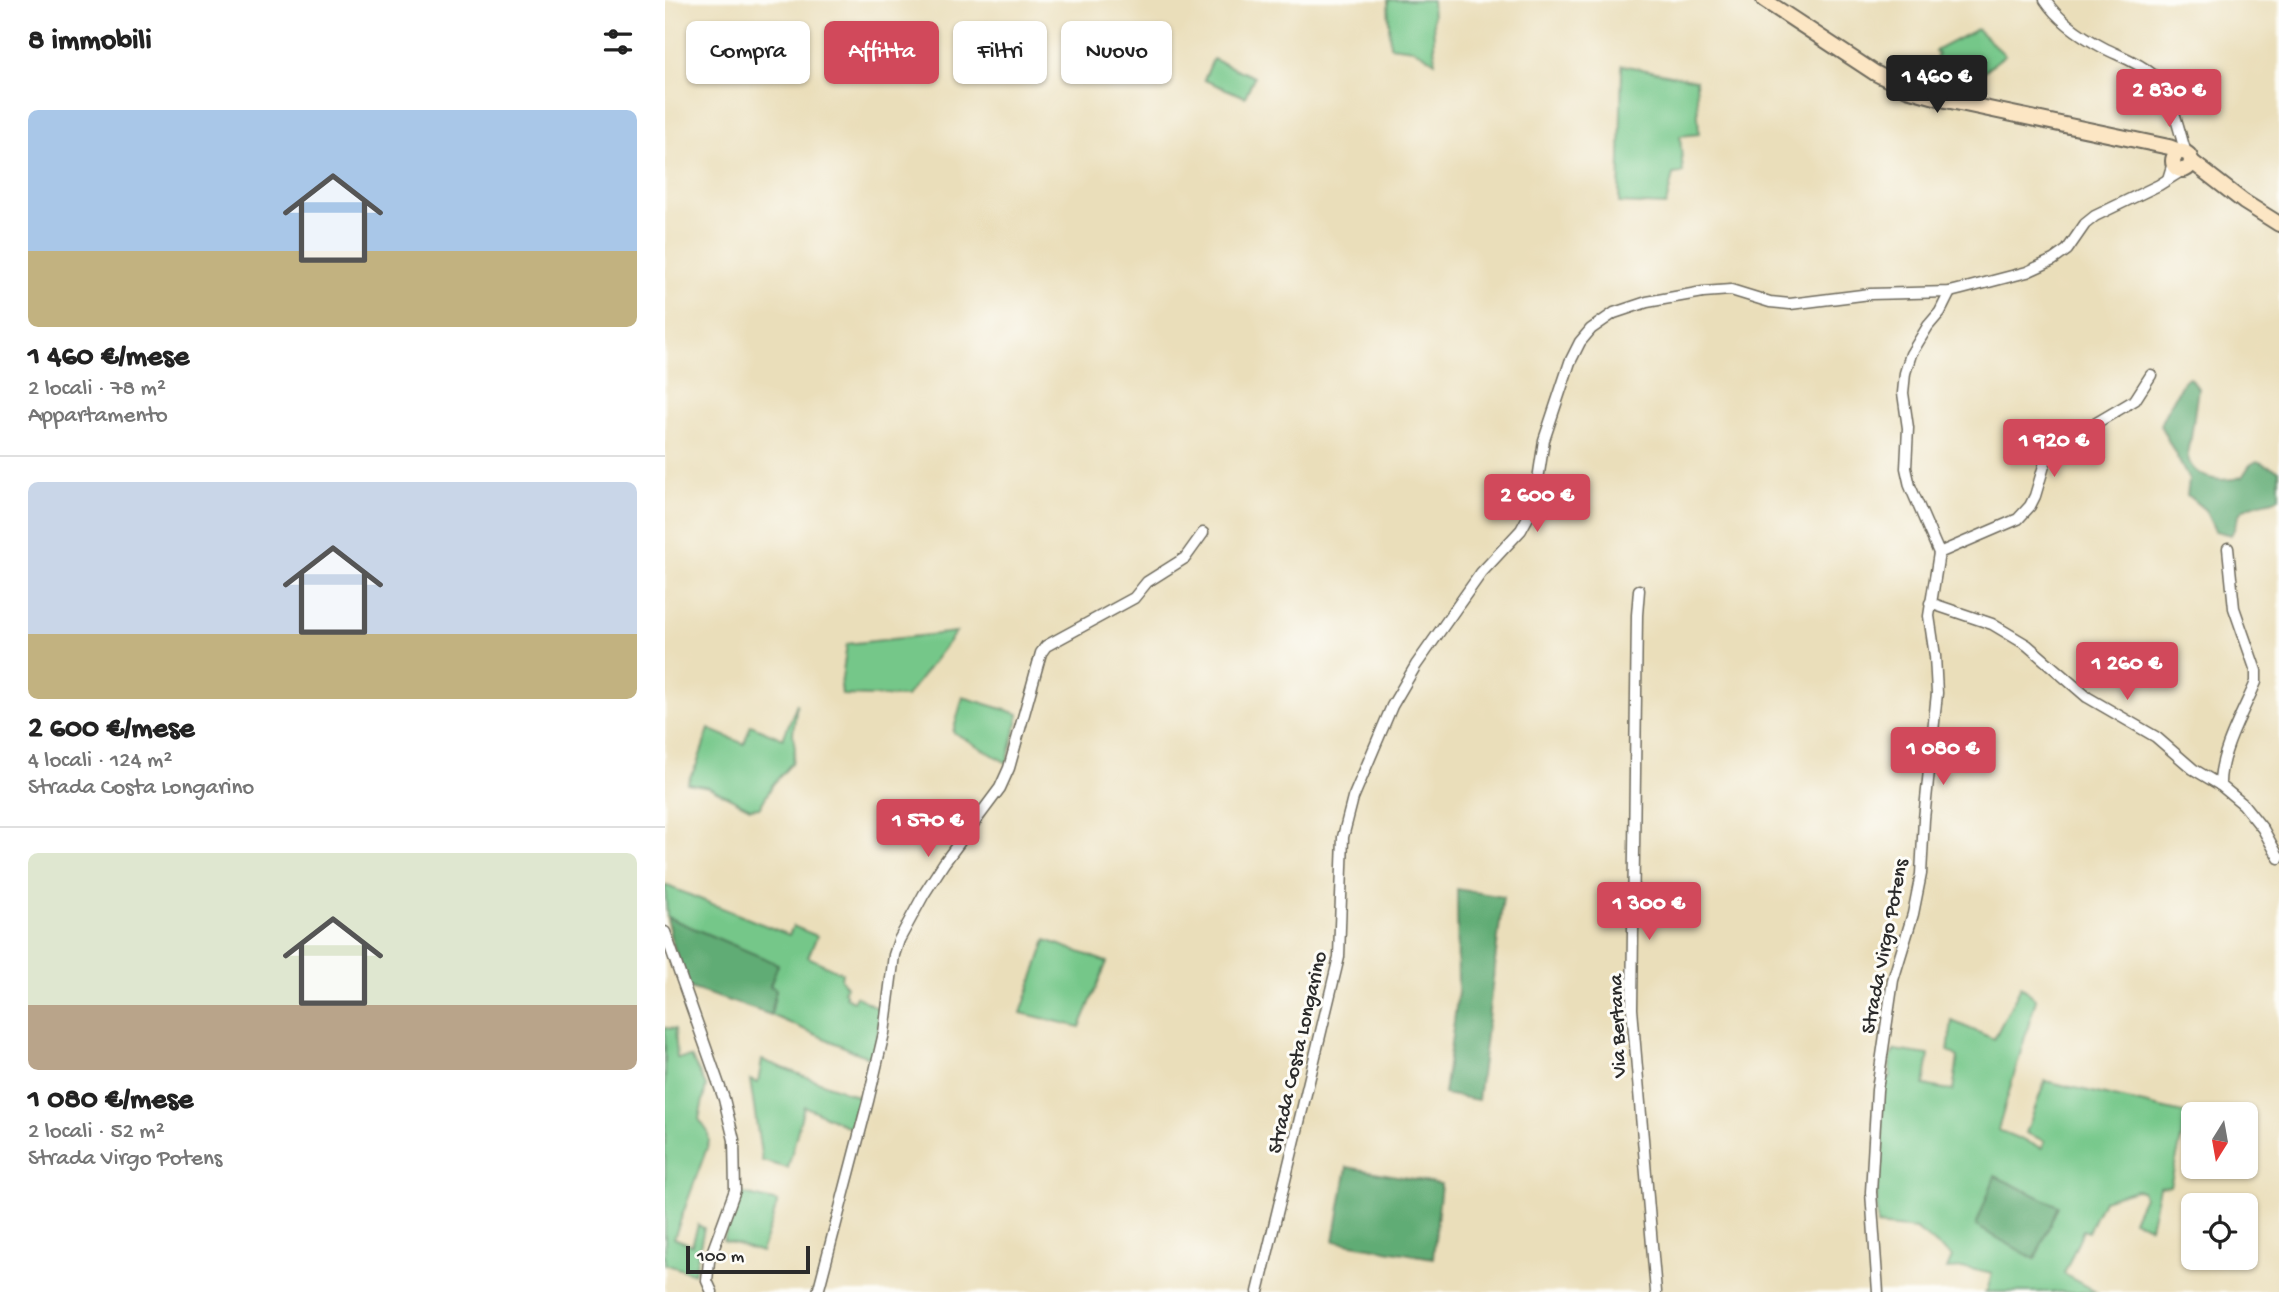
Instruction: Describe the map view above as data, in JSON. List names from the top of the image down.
{
  "streets": {
    "street": ["Strada Virgo Potens", "Via Bertana", "Strada Costa Longarino"]
  },
  "scale_bar": "100 m",
  "north": "bottom",
  "page": {
    "heading": "8 immobili",
    "chip": [
      "Compra",
      "Affitta",
      "Filtri",
      "Nuovo"
    ],
    "price": [
      "1 460 €",
      "2 830 €",
      "1 920 €",
      "2 600 €",
      "1 260 €",
      "1 080 €",
      "1 570 €",
      "1 300 €"
    ],
    "list": [
      {
        "name": "1 460 €/mese",
        "note": "2 locali · 78 m² · Appartamento"
      },
      {
        "name": "2 600 €/mese",
        "note": "4 locali · 124 m² · Strada Costa Longarino"
      },
      {
        "name": "1 080 €/mese",
        "note": "2 locali · 52 m² · Strada Virgo Potens"
      }
    ],
    "scale": "100 m"
  }
}
